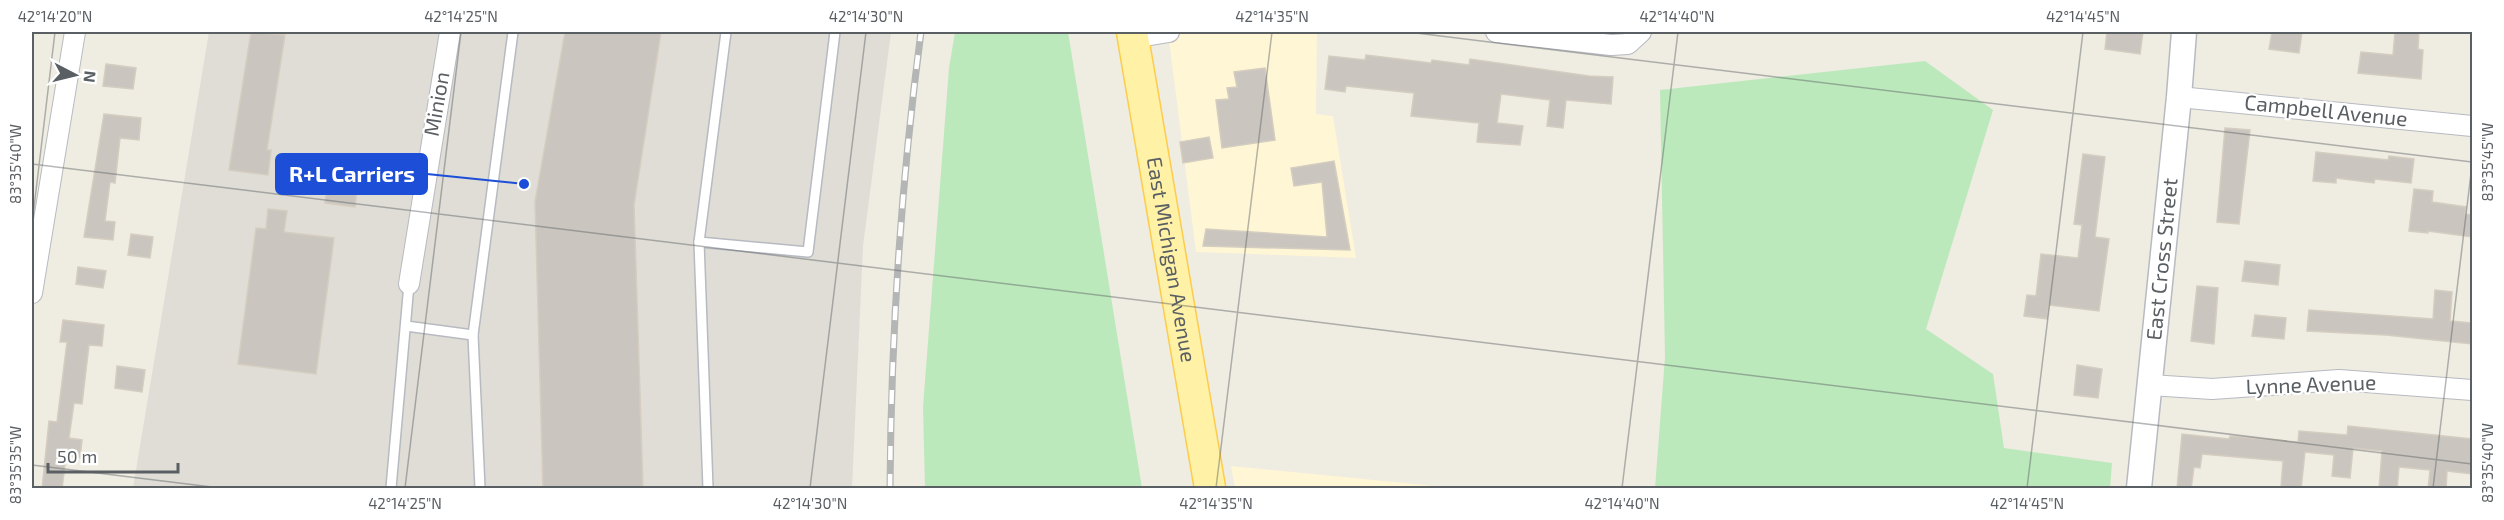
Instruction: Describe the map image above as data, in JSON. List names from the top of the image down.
{
  "streets": {
    "main road": ["East Michigan Avenue"],
    "street": [
      "Minion",
      "Campbell Avenue",
      "East Cross Street",
      "Lynne Avenue"
    ]
  },
  "crossings": [
    ["Campbell Avenue", "East Cross Street"],
    ["East Cross Street", "Lynne Avenue"]
  ],
  "places": ["R+L Carriers"],
  "scale_bar": "50 m",
  "north": "right",
  "coordinates": [
    "42°14'20\"N",
    "42°14'25\"N",
    "42°14'30\"N",
    "42°14'35\"N",
    "42°14'40\"N",
    "42°14'45\"N",
    "83°35'45\"W",
    "83°35'40\"W",
    "83°35'35\"W"
  ]
}
